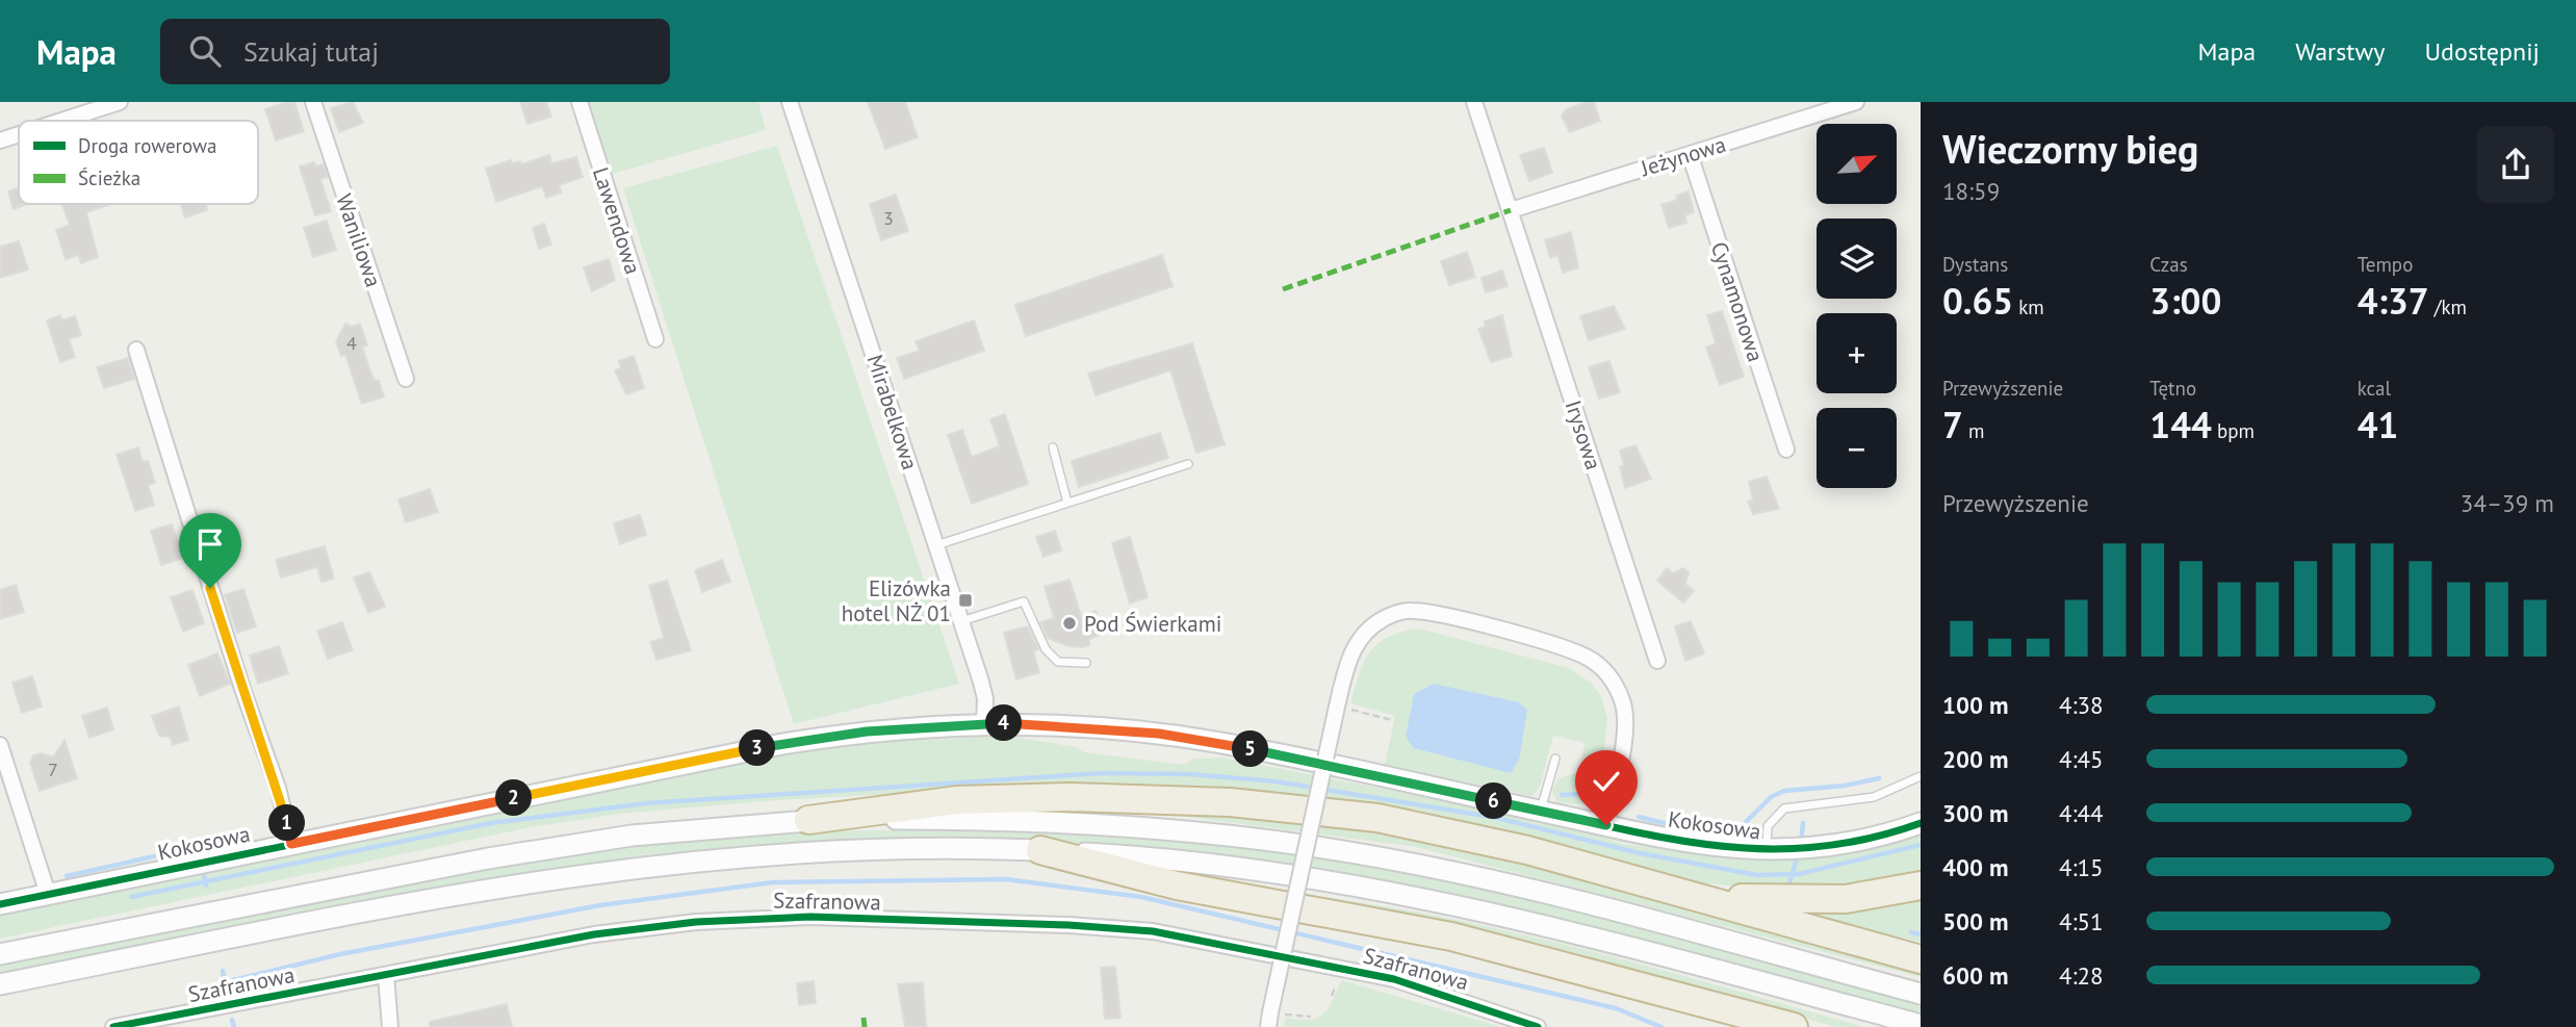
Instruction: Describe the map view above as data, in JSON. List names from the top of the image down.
{
  "streets": {
    "main road": ["Kokosowa"],
    "street": [
      "Jeżynowa",
      "Lawendowa",
      "Waniliowa",
      "Cynamonowa",
      "Mirabelkowa",
      "Irysowa",
      "Szafranowa"
    ]
  },
  "crossings": [
    ["Jeżynowa", "Cynamonowa"],
    ["Jeżynowa", "Irysowa"],
    ["Mirabelkowa", "Kokosowa"]
  ],
  "places": {
    "transit": ["Elizówka hotel NŻ 01"],
    "other": ["Pod Świerkami"]
  },
  "house_numbers": ["3", "4", "7"],
  "legend": ["Droga rowerowa", "Ścieżka"],
  "north": "top right",
  "page": {
    "header": "Mapa",
    "search": "Szukaj tutaj",
    "nav": ["Mapa", "Warstwy", "Udostępnij"],
    "heading": ["Wieczorny bieg", "18:59"],
    "map_buttons": ["+", "−"],
    "stats": [
      ["Dystans", "0.65 km"],
      ["Czas", "3:00"],
      ["Tempo", "4:37 /km"],
      ["Przewyższenie", "7 m"],
      ["Tętno", "144 bpm"],
      ["kcal", "41"]
    ],
    "chart": ["Przewyższenie", "34–39 m"],
    "list": [
      {
        "name": "100 m",
        "note": "4:38"
      },
      {
        "name": "200 m",
        "note": "4:45"
      },
      {
        "name": "300 m",
        "note": "4:44"
      },
      {
        "name": "400 m",
        "note": "4:15"
      },
      {
        "name": "500 m",
        "note": "4:51"
      },
      {
        "name": "600 m",
        "note": "4:28"
      }
    ],
    "pins": [
      "4",
      "3",
      "5",
      "2",
      "6",
      "1"
    ]
  }
}
